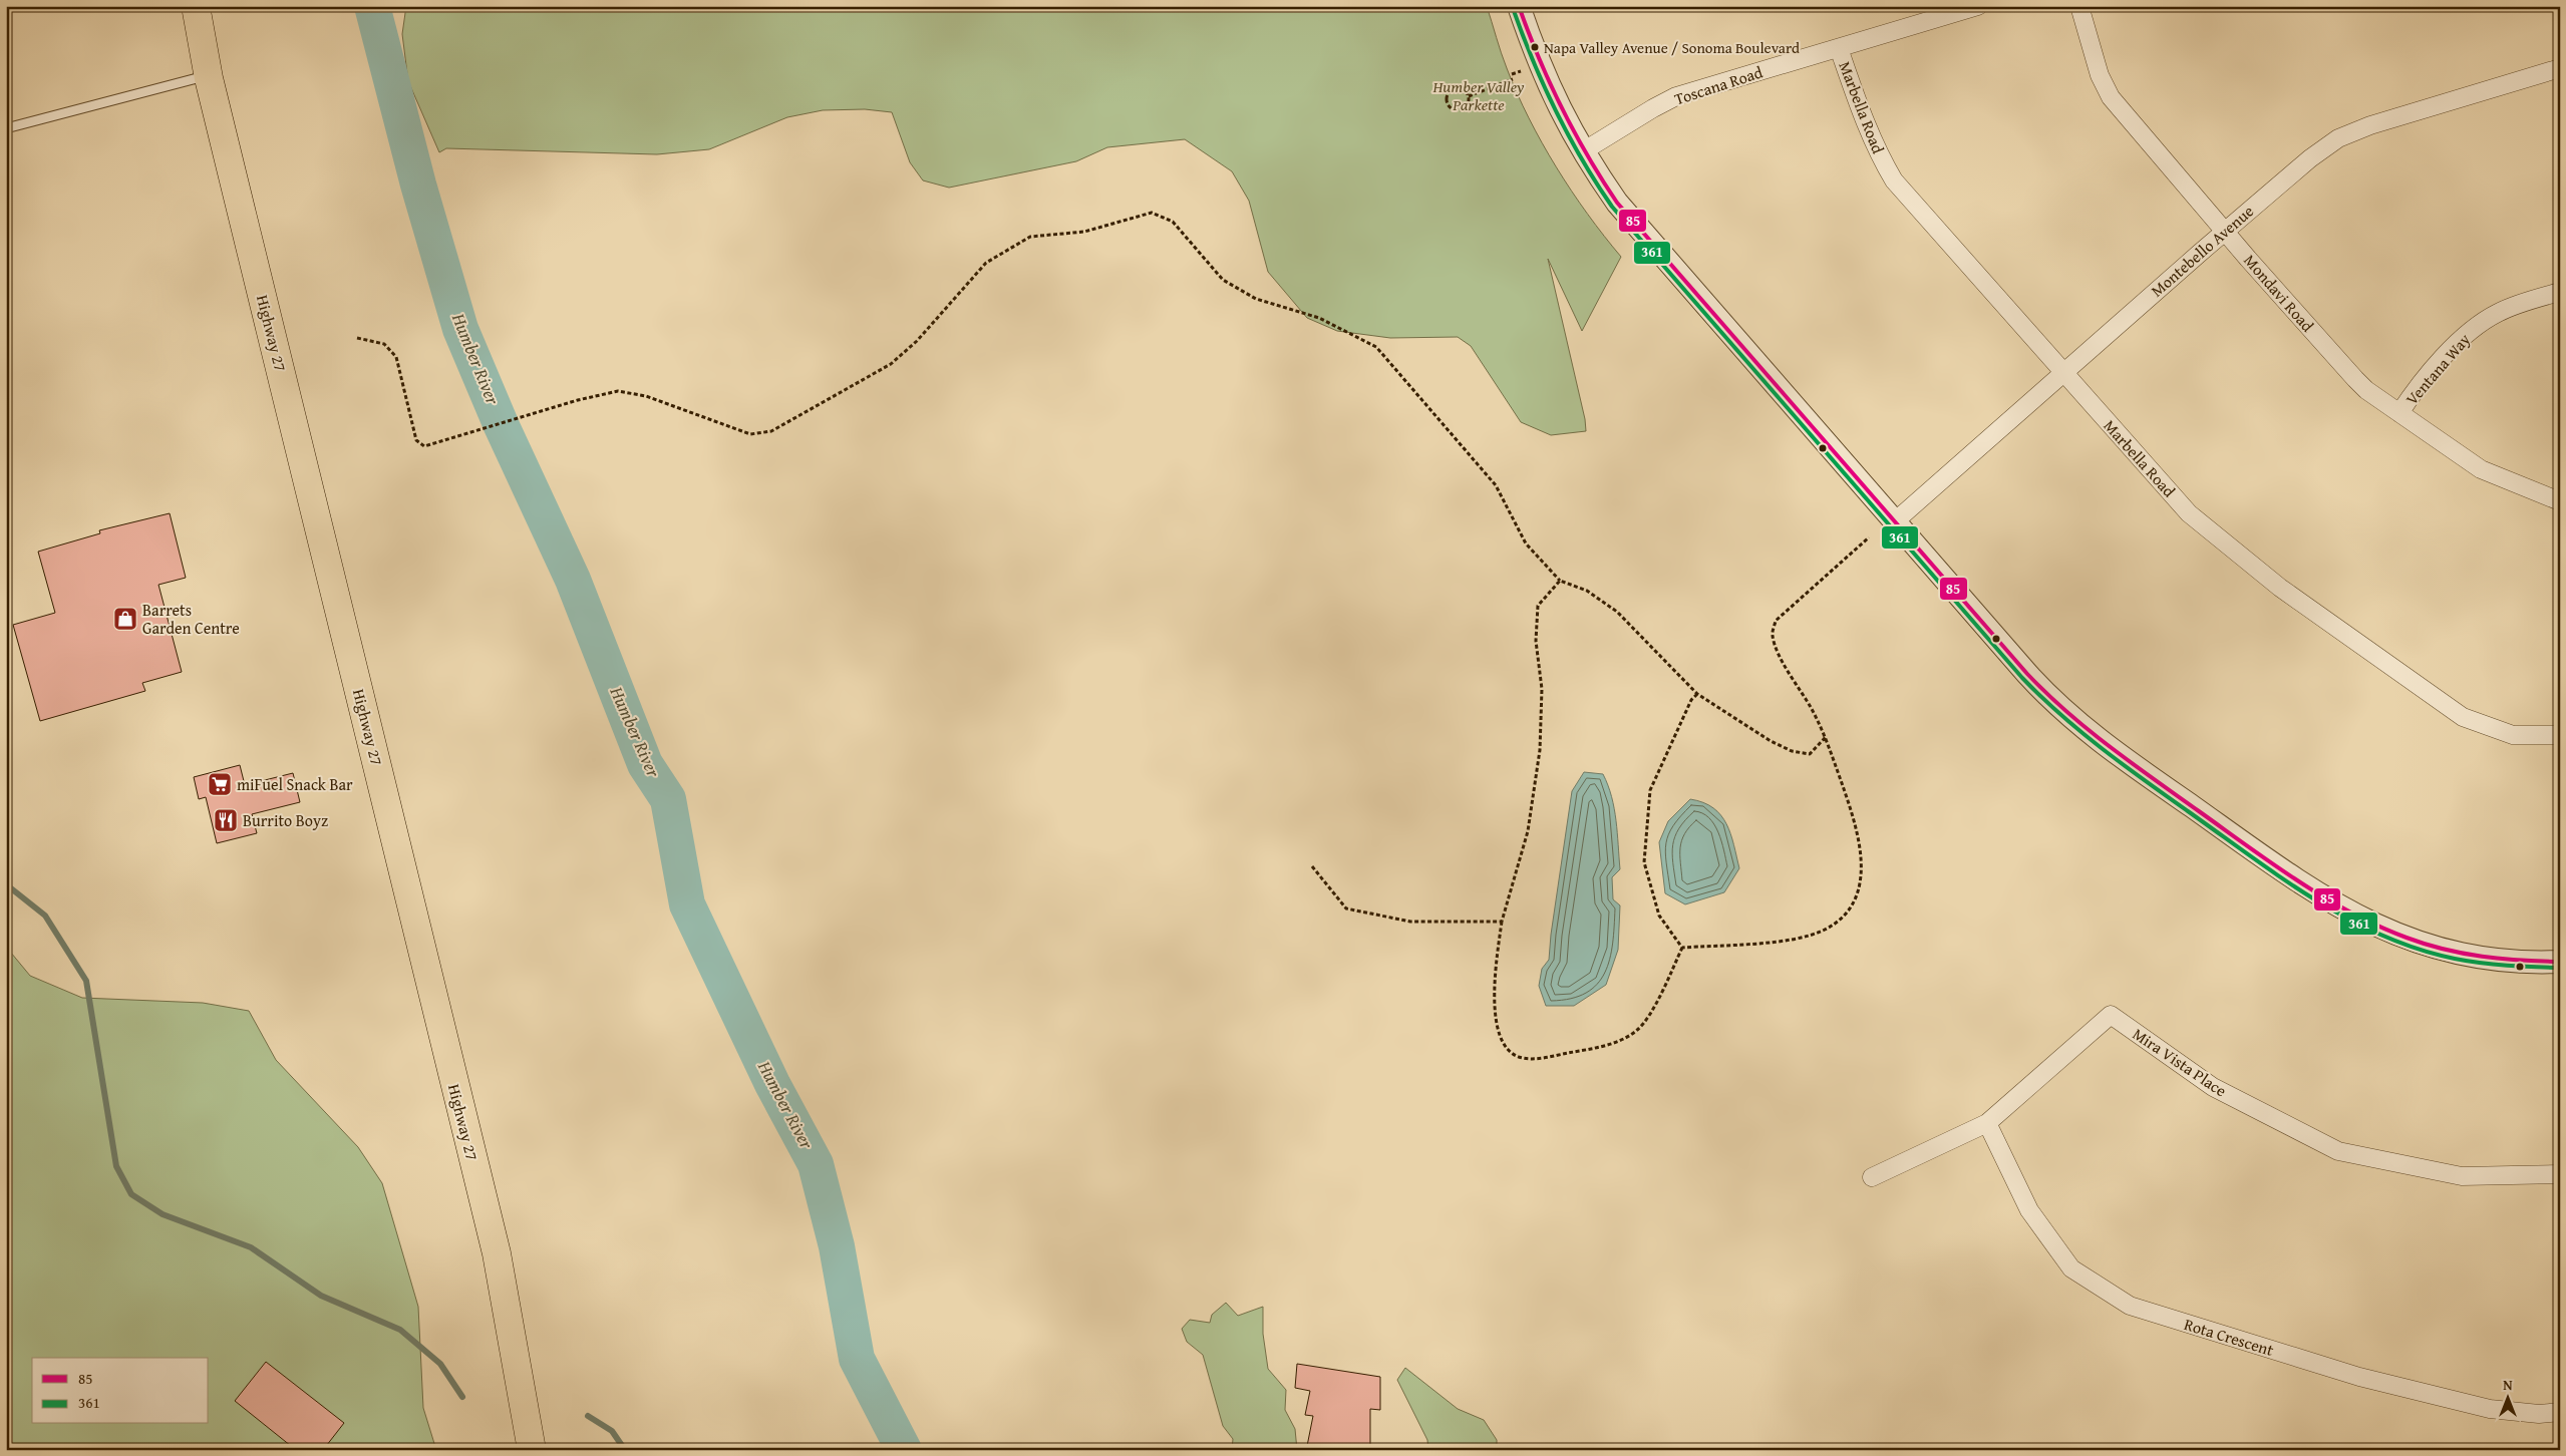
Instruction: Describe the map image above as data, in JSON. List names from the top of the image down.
{
  "streets": {
    "main road": ["Highway 27"],
    "street": [
      "Toscana Road",
      "Marbella Road",
      "Montebello Avenue",
      "Mondavi Road",
      "Ventana Way",
      "Mira Vista Place",
      "Rota Crescent"
    ]
  },
  "crossings": [
    ["Toscana Road", "Marbella Road"],
    ["Marbella Road", "Montebello Avenue"],
    ["Montebello Avenue", "Mondavi Road"],
    ["Mondavi Road", "Ventana Way"],
    ["Mira Vista Place", "Rota Crescent"]
  ],
  "water": ["Humber River"],
  "parks": ["Humber Valley Parkette"],
  "places": {
    "other": ["Napa Valley Avenue / Sonoma Boulevard"],
    "shop": ["Barrets Garden Centre"],
    "supermarket": ["miFuel Snack Bar"],
    "restaurant": ["Burrito Boyz"]
  },
  "lines": ["transit line 85", "transit line 361"],
  "legend": ["85", "361"],
  "north": "top"
}
